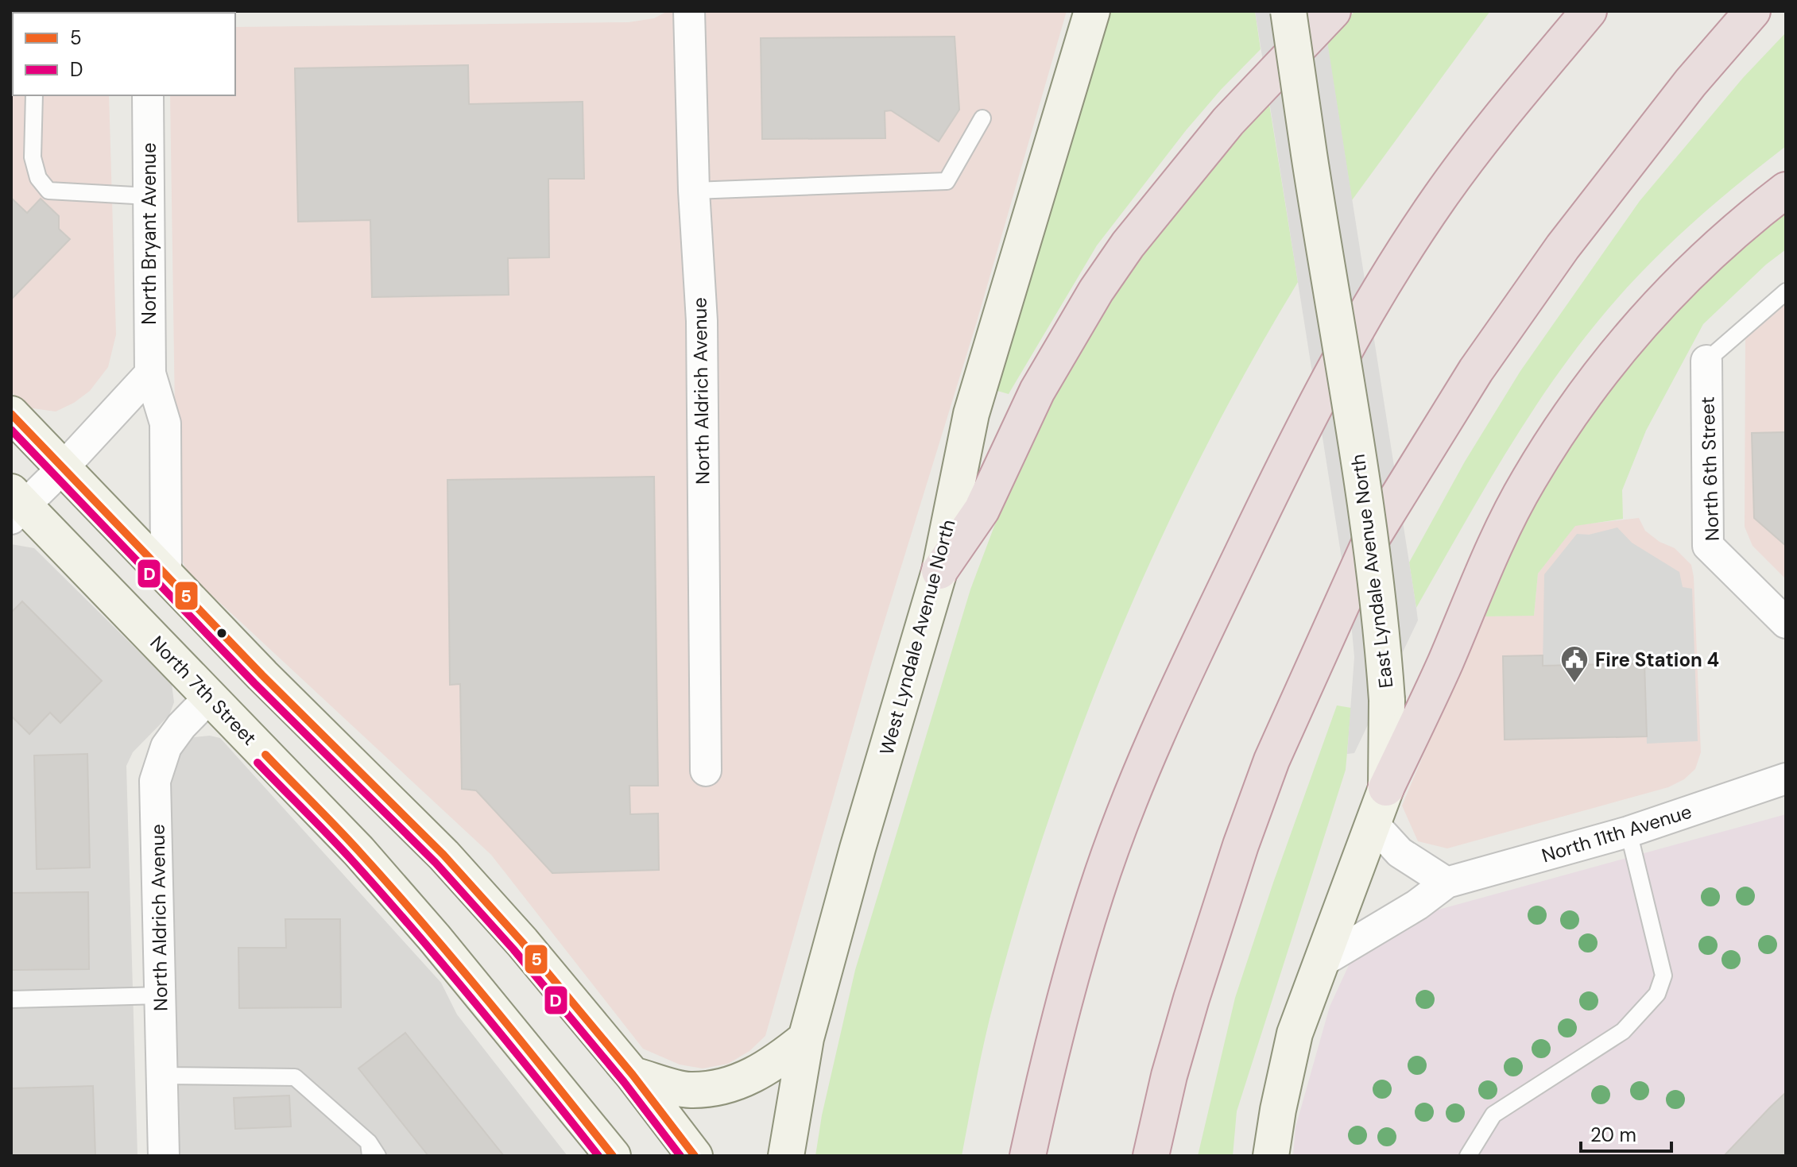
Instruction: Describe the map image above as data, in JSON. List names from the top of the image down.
{
  "streets": {
    "main road": ["East Lyndale Avenue North", "West Lyndale Avenue North", "North 7th Street"],
    "street": [
      "North Bryant Avenue",
      "North Aldrich Avenue",
      "North 6th Street",
      "North 11th Avenue"
    ]
  },
  "crossings": [
    ["North Aldrich Avenue", "North 7th Street"],
    ["East Lyndale Avenue North", "North 11th Avenue"]
  ],
  "places": {
    "public building": ["Fire Station 4"]
  },
  "lines": ["transit line 5", "transit line D"],
  "legend": ["5", "D"],
  "scale_bar": "20 m"
}
